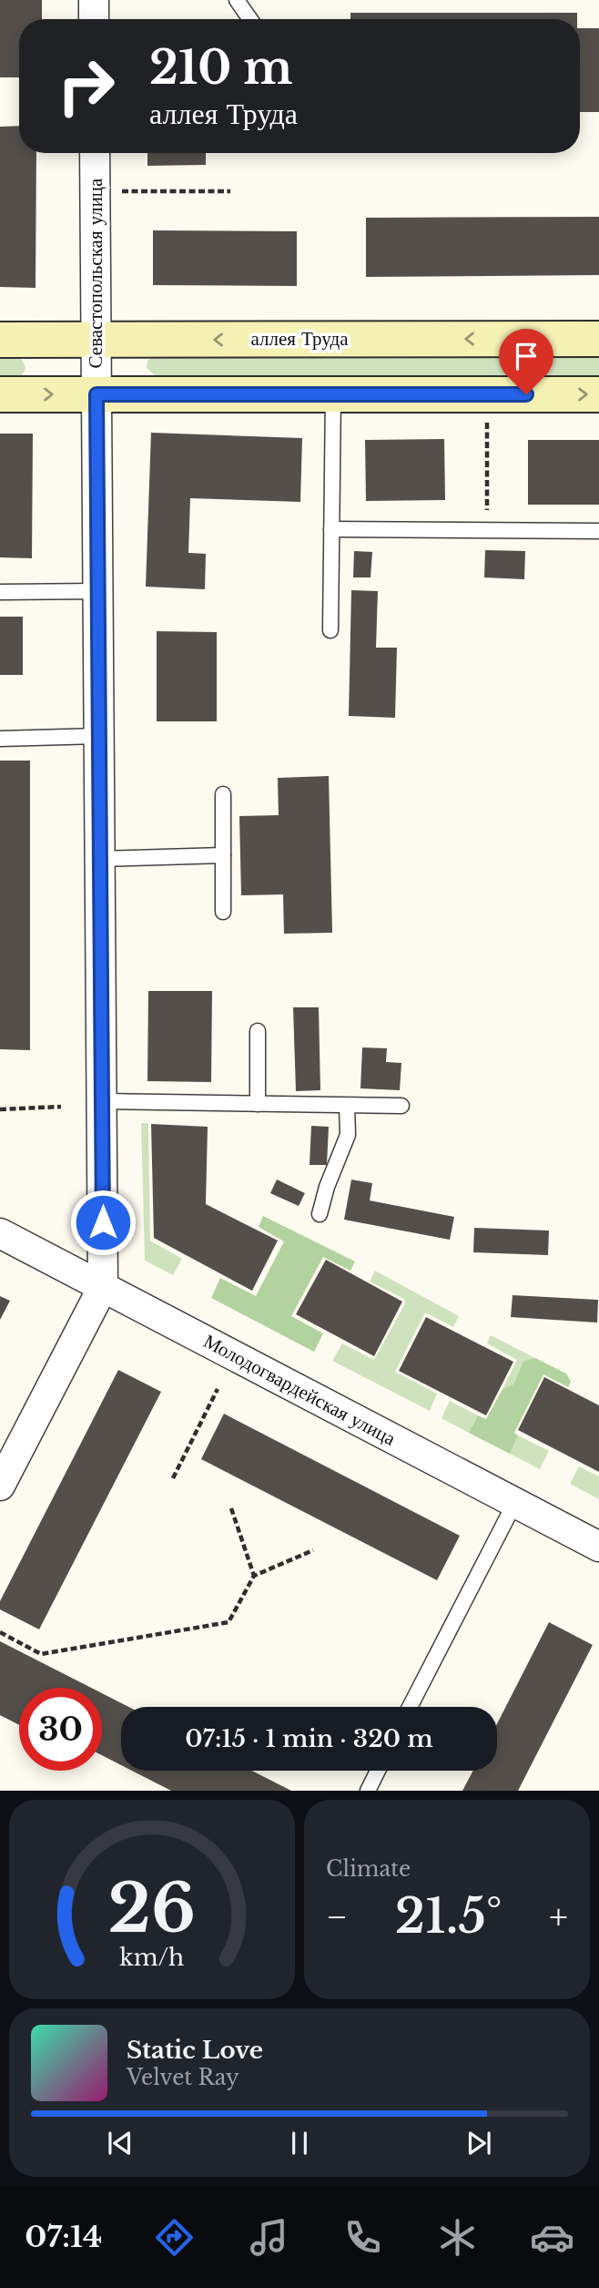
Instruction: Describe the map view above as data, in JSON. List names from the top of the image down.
{
  "streets": {
    "main road": ["аллея Труда"],
    "street": ["Севастопольская улица", "Молодогвардейская улица"]
  },
  "crossings": [
    ["Севастопольская улица", "аллея Труда"],
    ["Севастопольская улица", "Молодогвардейская улица"]
  ],
  "page": {
    "turn": ["210 m", "аллея Труда"],
    "limit": "30",
    "trip": "07:15 · 1 min · 320 m",
    "tile": "Climate",
    "heat": ["−", "21.5°", "+"],
    "song": ["Static Love", "Velvet Ray"],
    "tabs": "07:14",
    "gauge": ["26", "km/h"]
  }
}
